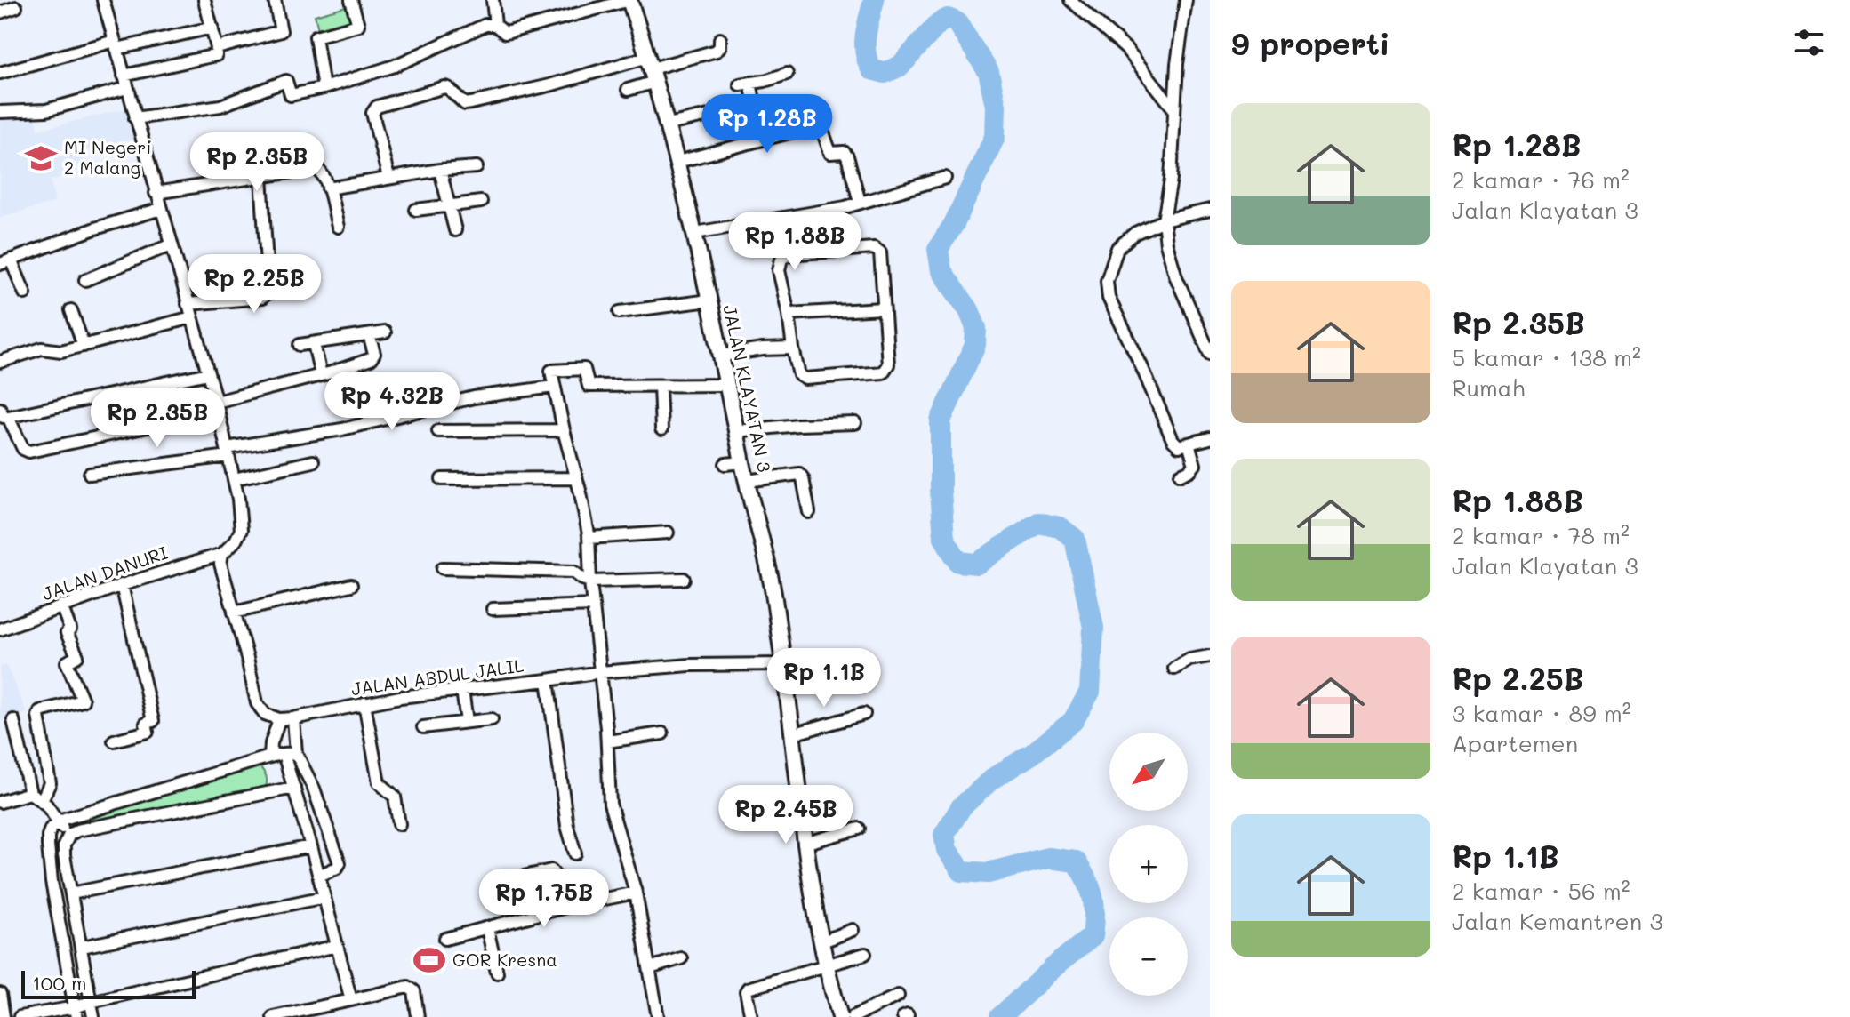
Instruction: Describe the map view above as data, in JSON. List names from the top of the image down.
{
  "streets": {
    "street": ["JALAN KLAYATAN 3", "JALAN DANURI", "JALAN ABDUL JALIL"]
  },
  "crossings": [
    ["JALAN KLAYATAN 3", "JALAN ABDUL JALIL"]
  ],
  "places": {
    "school or university": ["MI Negeri 2 Malang"],
    "sports": ["GOR Kresna"]
  },
  "scale_bar": "100 m",
  "north": "bottom left",
  "page": {
    "heading": "9 properti",
    "list": [
      {
        "name": "Rp 1.28B",
        "note": "2 kamar · 76 m² · Jalan Klayatan 3"
      },
      {
        "name": "Rp 2.35B",
        "note": "5 kamar · 138 m² · Rumah"
      },
      {
        "name": "Rp 1.88B",
        "note": "2 kamar · 78 m² · Jalan Klayatan 3"
      },
      {
        "name": "Rp 2.25B",
        "note": "3 kamar · 89 m² · Apartemen"
      },
      {
        "name": "Rp 1.1B",
        "note": "2 kamar · 56 m² · Jalan Kemantren 3"
      }
    ],
    "price": [
      "Rp 1.28B",
      "Rp 2.35B",
      "Rp 1.88B",
      "Rp 2.25B",
      "Rp 4.32B",
      "Rp 2.35B",
      "Rp 1.1B",
      "Rp 2.45B",
      "Rp 1.75B"
    ],
    "map_buttons": ["+", "−"],
    "scale": "100 m"
  }
}
